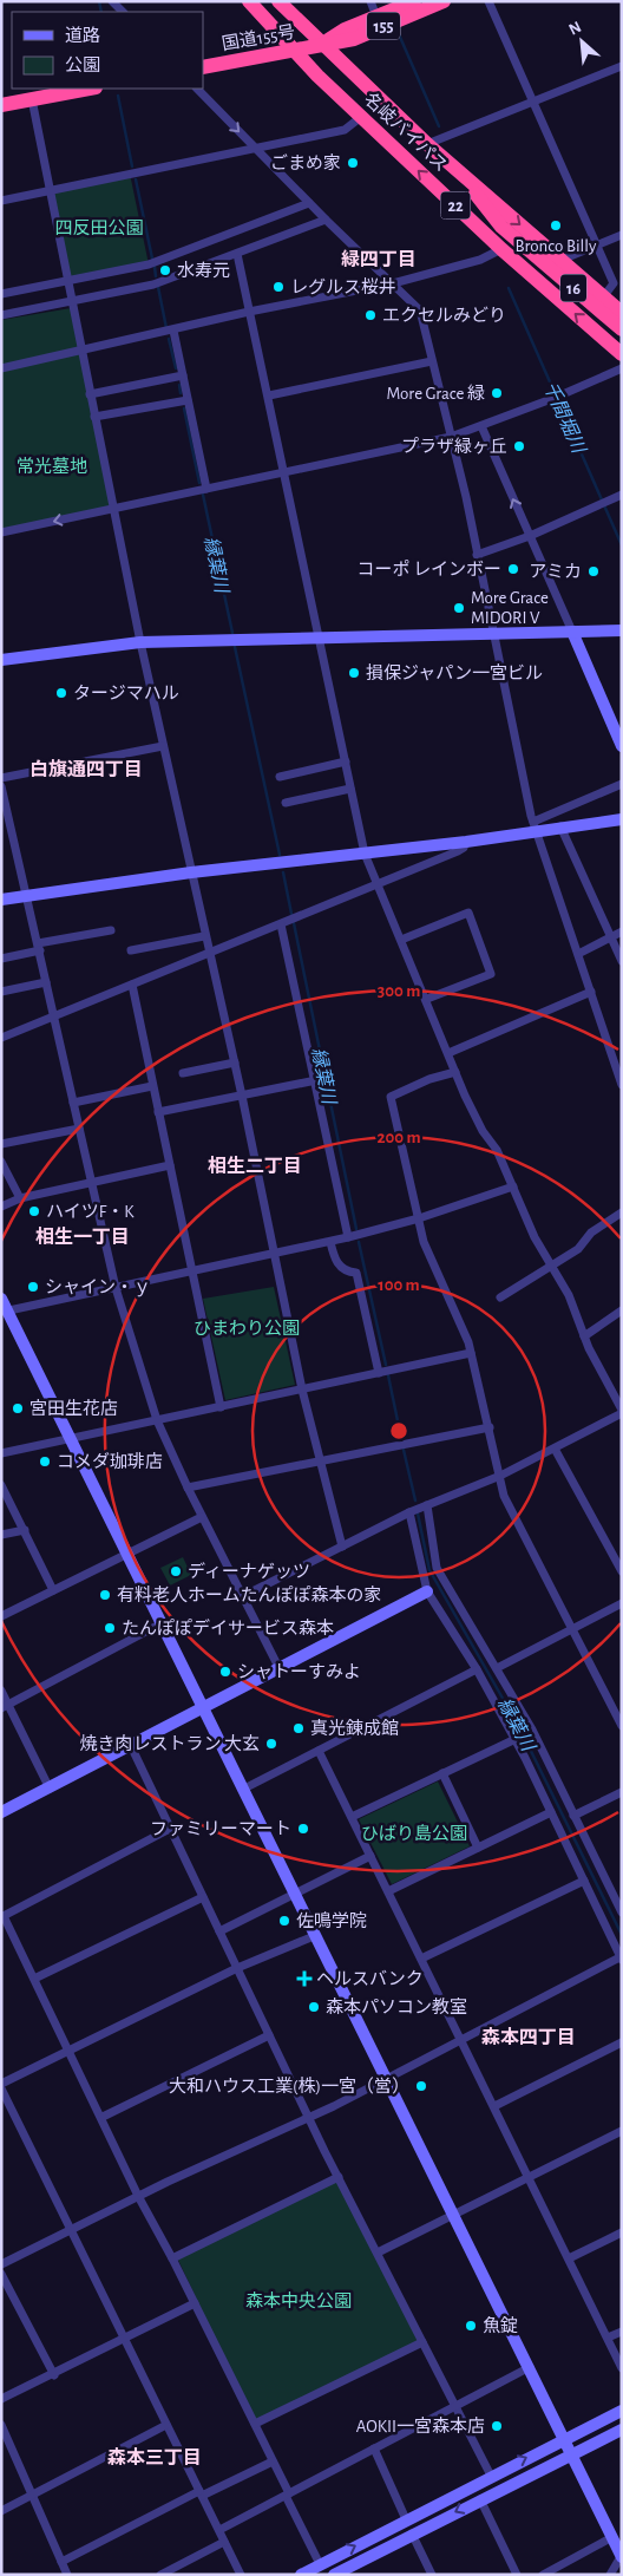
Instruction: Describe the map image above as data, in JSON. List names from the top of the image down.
{
  "streets": {
    "highway": [
      "155",
      "国道155号",
      "名岐バイパス",
      "22",
      "16"
    ]
  },
  "crossings": [
    ["国道155号", "名岐バイパス"],
    ["名岐バイパス", "22"],
    ["名岐バイパス", "16"]
  ],
  "districts": [
    "緑四丁目",
    "白旗通四丁目",
    "相生二丁目",
    "相生一丁目",
    "森本四丁目",
    "森本三丁目"
  ],
  "water": ["千間堀川", "縁葉川"],
  "parks": [
    "四反田公園",
    "常光墓地",
    "ひまわり公園",
    "ひばり島公園",
    "森本中央公園"
  ],
  "places": {
    "other": [
      "ごまめ家",
      "Bronco Billy",
      "水寿元",
      "レグルス桜井",
      "エクセルみどり",
      "More Grace 緑",
      "プラザ緑ヶ丘",
      "コーポ レインボー",
      "アミカ",
      "More Grace MIDORI V",
      "損保ジャパン一宮ビル",
      "タージマハル",
      "ハイツF・K",
      "シャイン・ｙ",
      "宮田生花店",
      "コメダ珈琲店",
      "ディーナゲッツ",
      "有料老人ホームたんぽぽ森本の家",
      "たんぽぽデイサービス森本",
      "シャトーすみよ",
      "真光錬成館",
      "焼き肉レストラン 大玄",
      "ファミリーマート",
      "佐鳴学院",
      "森本パソコン教室",
      "大和ハウス工業(株)一宮（営）",
      "魚錠",
      "AOKII一宮森本店"
    ],
    "health": ["ヘルスバンク"]
  },
  "legend": ["道路", "公園"],
  "north": "top left",
  "rings": ["300 m", "200 m", "100 m"]
}
